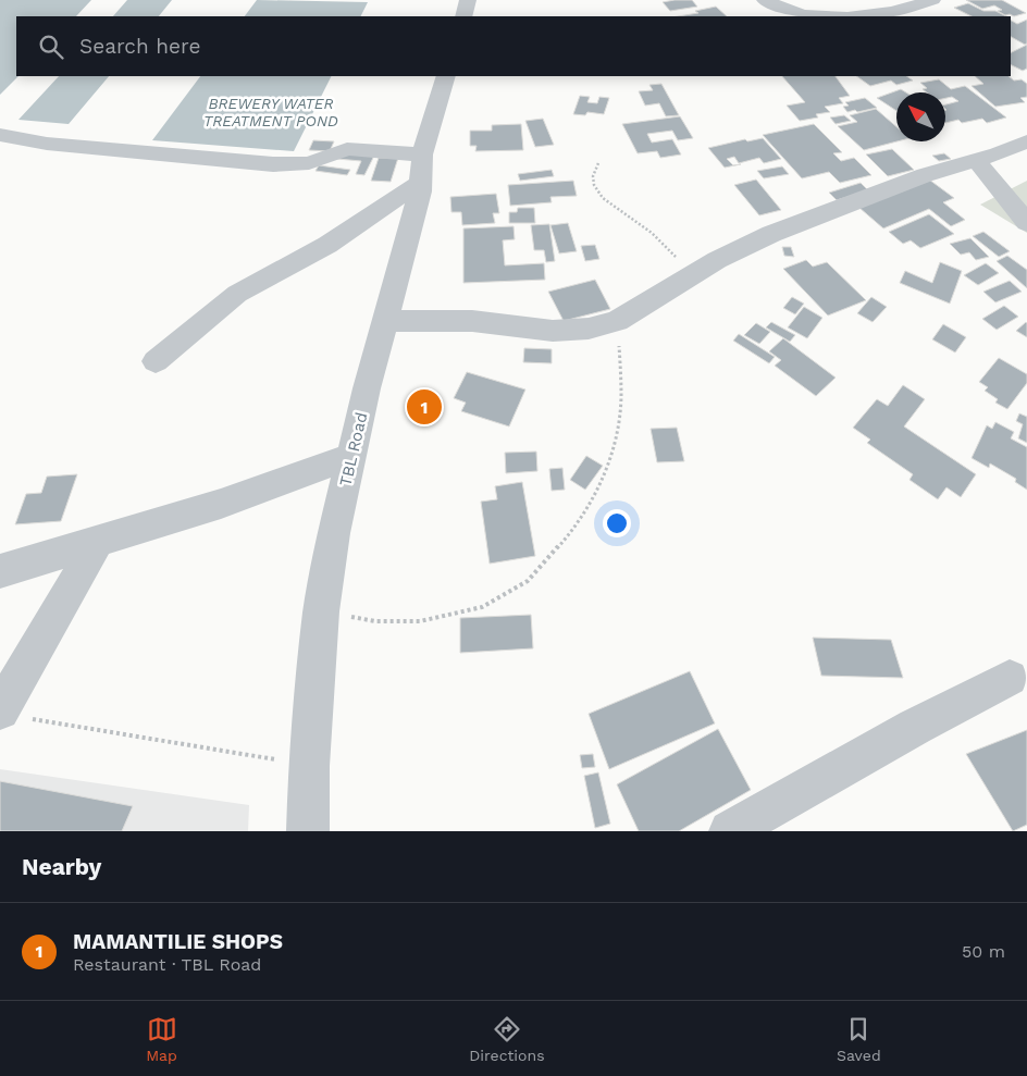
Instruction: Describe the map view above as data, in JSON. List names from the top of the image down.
{
  "streets": {
    "street": ["TBL Road"]
  },
  "water": ["BREWERY WATER TREATMENT POND"],
  "north": "top left",
  "page": {
    "search": "Search here",
    "pins": "1",
    "heading": "Nearby",
    "list": [
      {
        "mark": "1",
        "name": "MAMANTILIE SHOPS",
        "note": "Restaurant · TBL Road",
        "value": "50 m"
      }
    ],
    "nav": ["Map", "Directions", "Saved"]
  }
}
